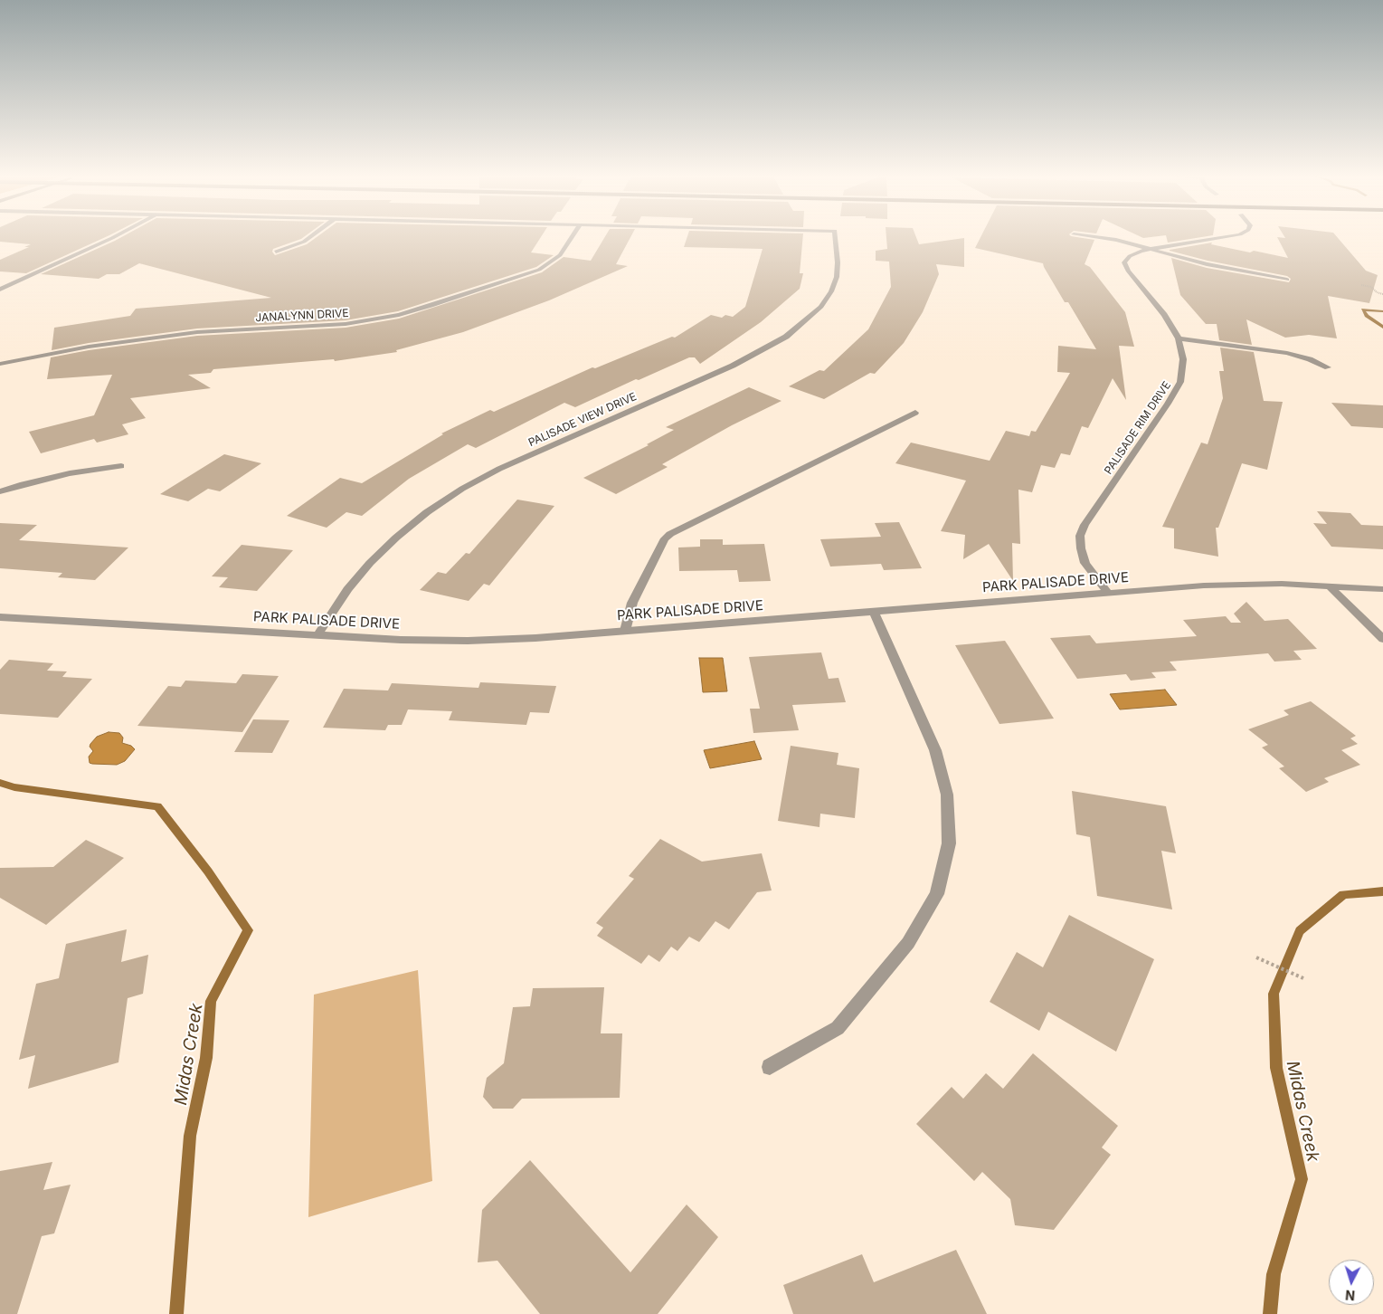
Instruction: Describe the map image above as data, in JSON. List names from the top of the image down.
{
  "streets": {
    "street": [
      "JANALYNN DRIVE",
      "PALISADE VIEW DRIVE",
      "PALISADE RIM DRIVE",
      "PARK PALISADE DRIVE"
    ]
  },
  "crossings": [
    ["PALISADE VIEW DRIVE", "PARK PALISADE DRIVE"],
    ["PALISADE RIM DRIVE", "PARK PALISADE DRIVE"]
  ],
  "water": ["Midas Creek"],
  "north": "bottom"
}
